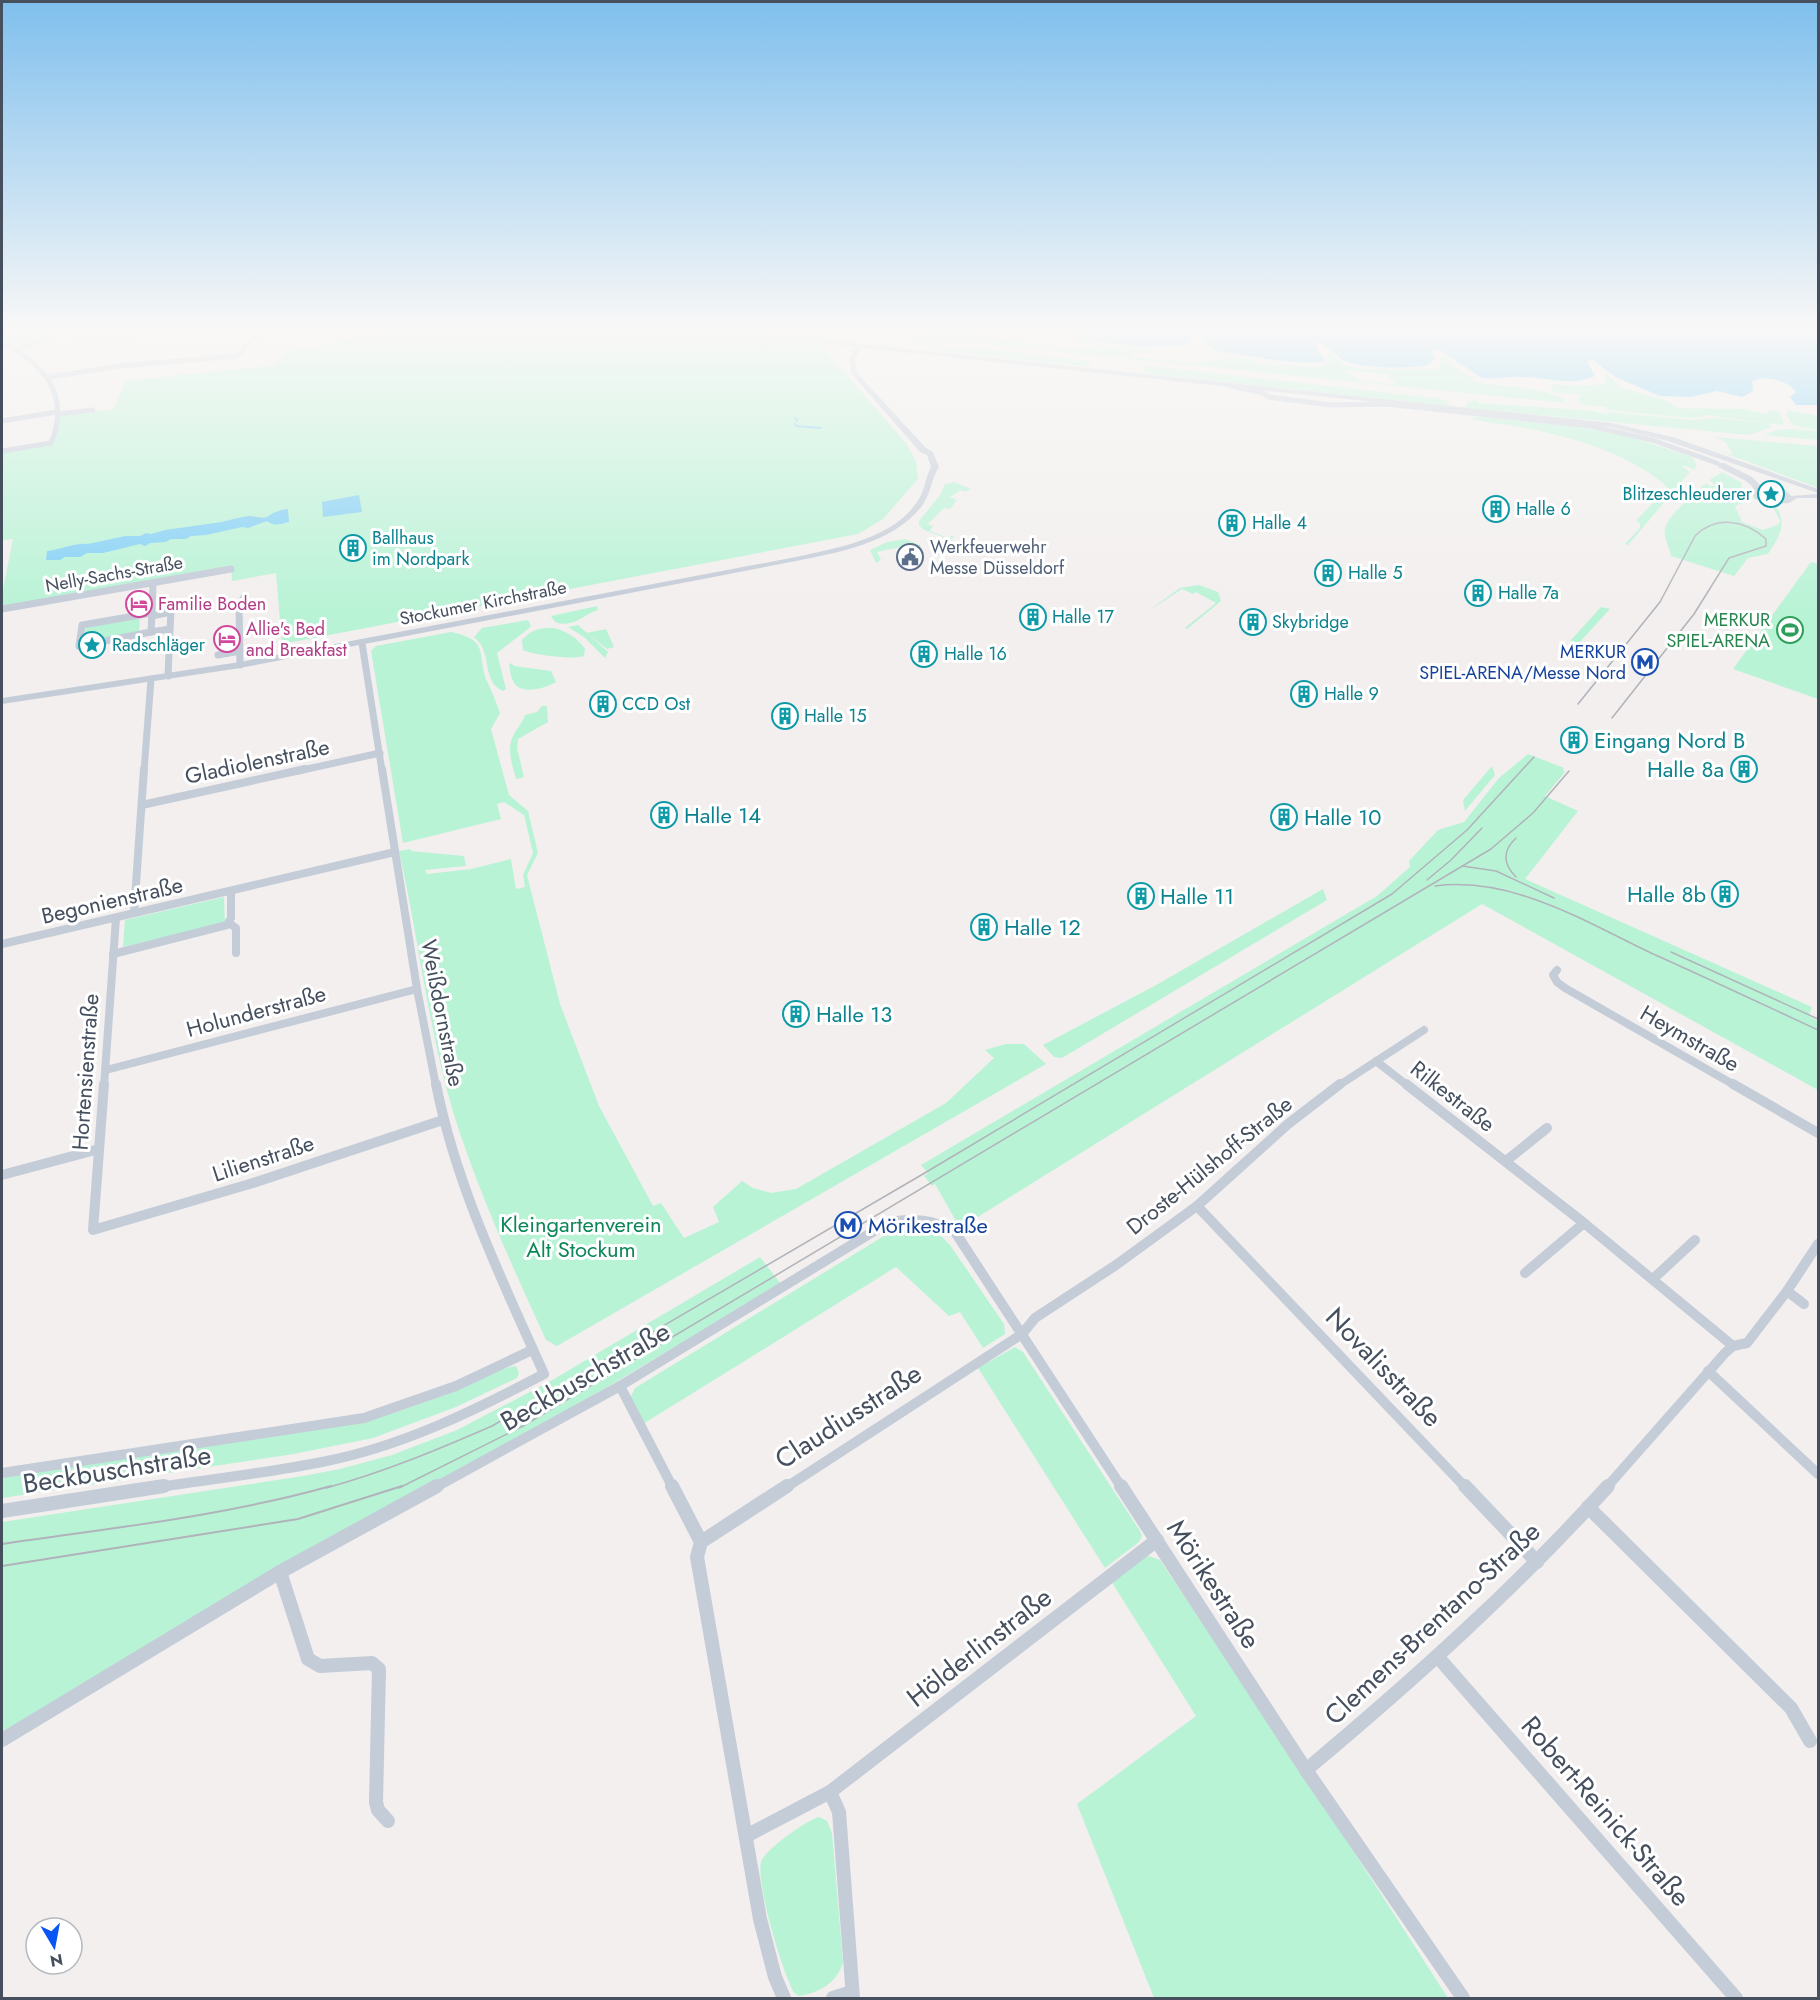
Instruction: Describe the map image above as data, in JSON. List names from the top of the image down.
{
  "streets": {
    "street": [
      "Nelly-Sachs-Straße",
      "Stockumer Kirchstraße",
      "Gladiolenstraße",
      "Begonienstraße",
      "Holunderstraße",
      "Weißdornstraße",
      "Heymstraße",
      "Hortensienstraße",
      "Rilkestraße",
      "Lilienstraße",
      "Droste-Hülshoff-Straße",
      "Novalisstraße",
      "Beckbuschstraße",
      "Claudiusstraße",
      "Mörikestraße",
      "Clemens-Brentano-Straße",
      "Hölderlinstraße",
      "Robert-Reinick-Straße"
    ]
  },
  "crossings": [
    ["Stockumer Kirchstraße", "Weißdornstraße"],
    ["Gladiolenstraße", "Weißdornstraße"],
    ["Begonienstraße", "Weißdornstraße"],
    ["Begonienstraße", "Hortensienstraße"],
    ["Holunderstraße", "Weißdornstraße"],
    ["Holunderstraße", "Hortensienstraße"],
    ["Weißdornstraße", "Lilienstraße"],
    ["Weißdornstraße", "Beckbuschstraße"],
    ["Hortensienstraße", "Lilienstraße"],
    ["Rilkestraße", "Droste-Hülshoff-Straße"],
    ["Rilkestraße", "Clemens-Brentano-Straße"],
    ["Droste-Hülshoff-Straße", "Novalisstraße"],
    ["Droste-Hülshoff-Straße", "Claudiusstraße"],
    ["Droste-Hülshoff-Straße", "Mörikestraße"],
    ["Novalisstraße", "Clemens-Brentano-Straße"],
    ["Beckbuschstraße", "Mörikestraße"],
    ["Claudiusstraße", "Mörikestraße"],
    ["Mörikestraße", "Clemens-Brentano-Straße"],
    ["Mörikestraße", "Hölderlinstraße"],
    ["Clemens-Brentano-Straße", "Robert-Reinick-Straße"]
  ],
  "parks": ["Kleingartenverein Alt Stockum"],
  "places": {
    "place": ["Blitzeschleuderer", "Radschläger"],
    "building": [
      "Halle 6",
      "Halle 4",
      "Ballhaus im Nordpark",
      "Halle 5",
      "Halle 7a",
      "Halle 17",
      "Skybridge",
      "Halle 16",
      "Halle 9",
      "CCD Ost",
      "Halle 15",
      "Eingang Nord B",
      "Halle 8a",
      "Halle 14",
      "Halle 10",
      "Halle 8b",
      "Halle 11",
      "Halle 12",
      "Halle 13"
    ],
    "public building": ["Werkfeuerwehr Messe Düsseldorf"],
    "hotel": ["Familie Boden", "Allie's Bed and Breakfast"],
    "sports": ["MERKUR SPIEL-ARENA"],
    "metro station": ["MERKUR SPIEL-ARENA/Messe Nord", "Mörikestraße"]
  },
  "north": "bottom"
}
